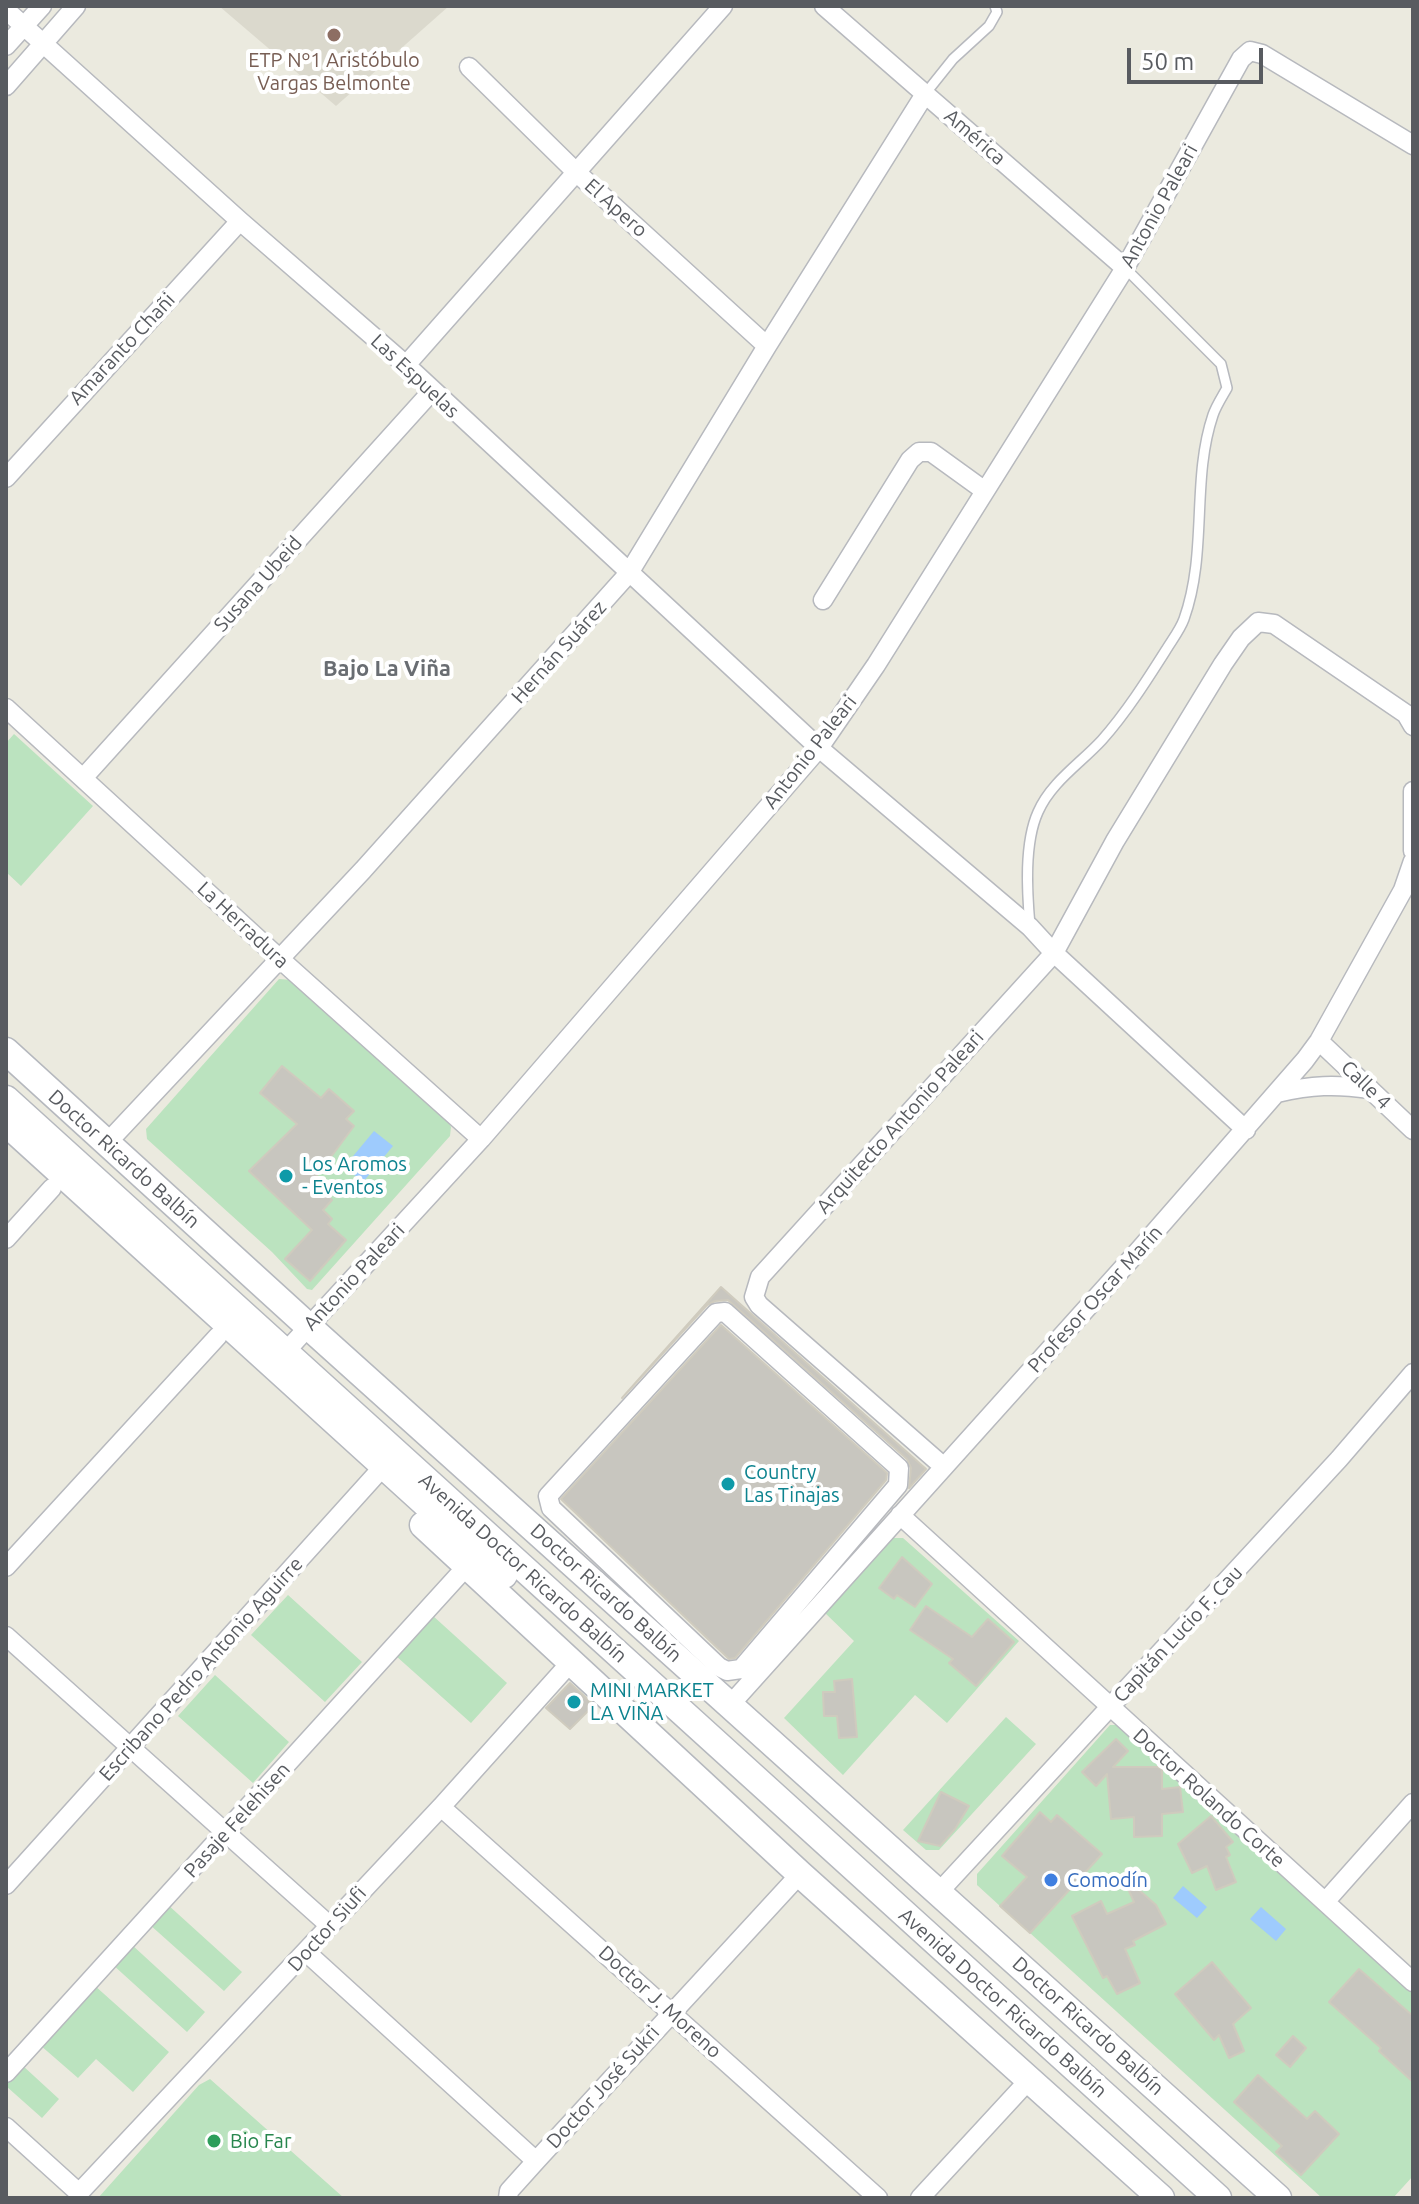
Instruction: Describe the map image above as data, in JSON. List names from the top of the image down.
{
  "streets": {
    "street": [
      "América",
      "Antonio Paleari",
      "El Apero",
      "Amaranto Chañi",
      "Las Espuelas",
      "Susana Ubeid",
      "Hernán Suárez",
      "La Herradura",
      "Calle 4",
      "Arquitecto Antonio Paleari",
      "Doctor Ricardo Balbín",
      "Profesor Oscar Marín",
      "Avenida Doctor Ricardo Balbín",
      "Capitán Lucio F. Cau",
      "Escribano Pedro Antonio Aguirre",
      "Doctor Rolando Corte",
      "Pasaje Felehisen",
      "Doctor Siufi",
      "Doctor J. Moreno",
      "Doctor José Sukri"
    ]
  },
  "crossings": [
    ["América", "Antonio Paleari"],
    ["América", "Hernán Suárez"],
    ["Antonio Paleari", "Las Espuelas"],
    ["Antonio Paleari", "La Herradura"],
    ["Antonio Paleari", "Doctor Ricardo Balbín"],
    ["Antonio Paleari", "Avenida Doctor Ricardo Balbín"],
    ["El Apero", "Hernán Suárez"],
    ["Amaranto Chañi", "Las Espuelas"],
    ["Las Espuelas", "Susana Ubeid"],
    ["Las Espuelas", "Hernán Suárez"],
    ["Las Espuelas", "Arquitecto Antonio Paleari"],
    ["Las Espuelas", "Profesor Oscar Marín"],
    ["Susana Ubeid", "La Herradura"],
    ["Hernán Suárez", "La Herradura"],
    ["Hernán Suárez", "Doctor Ricardo Balbín"],
    ["Calle 4", "Profesor Oscar Marín"],
    ["Arquitecto Antonio Paleari", "Profesor Oscar Marín"],
    ["Doctor Ricardo Balbín", "Profesor Oscar Marín"],
    ["Doctor Ricardo Balbín", "Capitán Lucio F. Cau"],
    ["Profesor Oscar Marín", "Doctor Rolando Corte"],
    ["Avenida Doctor Ricardo Balbín", "Escribano Pedro Antonio Aguirre"],
    ["Capitán Lucio F. Cau", "Doctor Rolando Corte"],
    ["Doctor Siufi", "Doctor J. Moreno"],
    ["Doctor J. Moreno", "Doctor José Sukri"]
  ],
  "districts": ["Bajo La Viña"],
  "places": [
    "ETP Nº1 Aristóbulo Vargas Belmonte",
    "Los Aromos - Eventos",
    "Country Las Tinajas",
    "MINI MARKET LA VIÑA",
    "Comodín",
    "Bio Far"
  ],
  "scale_bar": "50 m"
}
